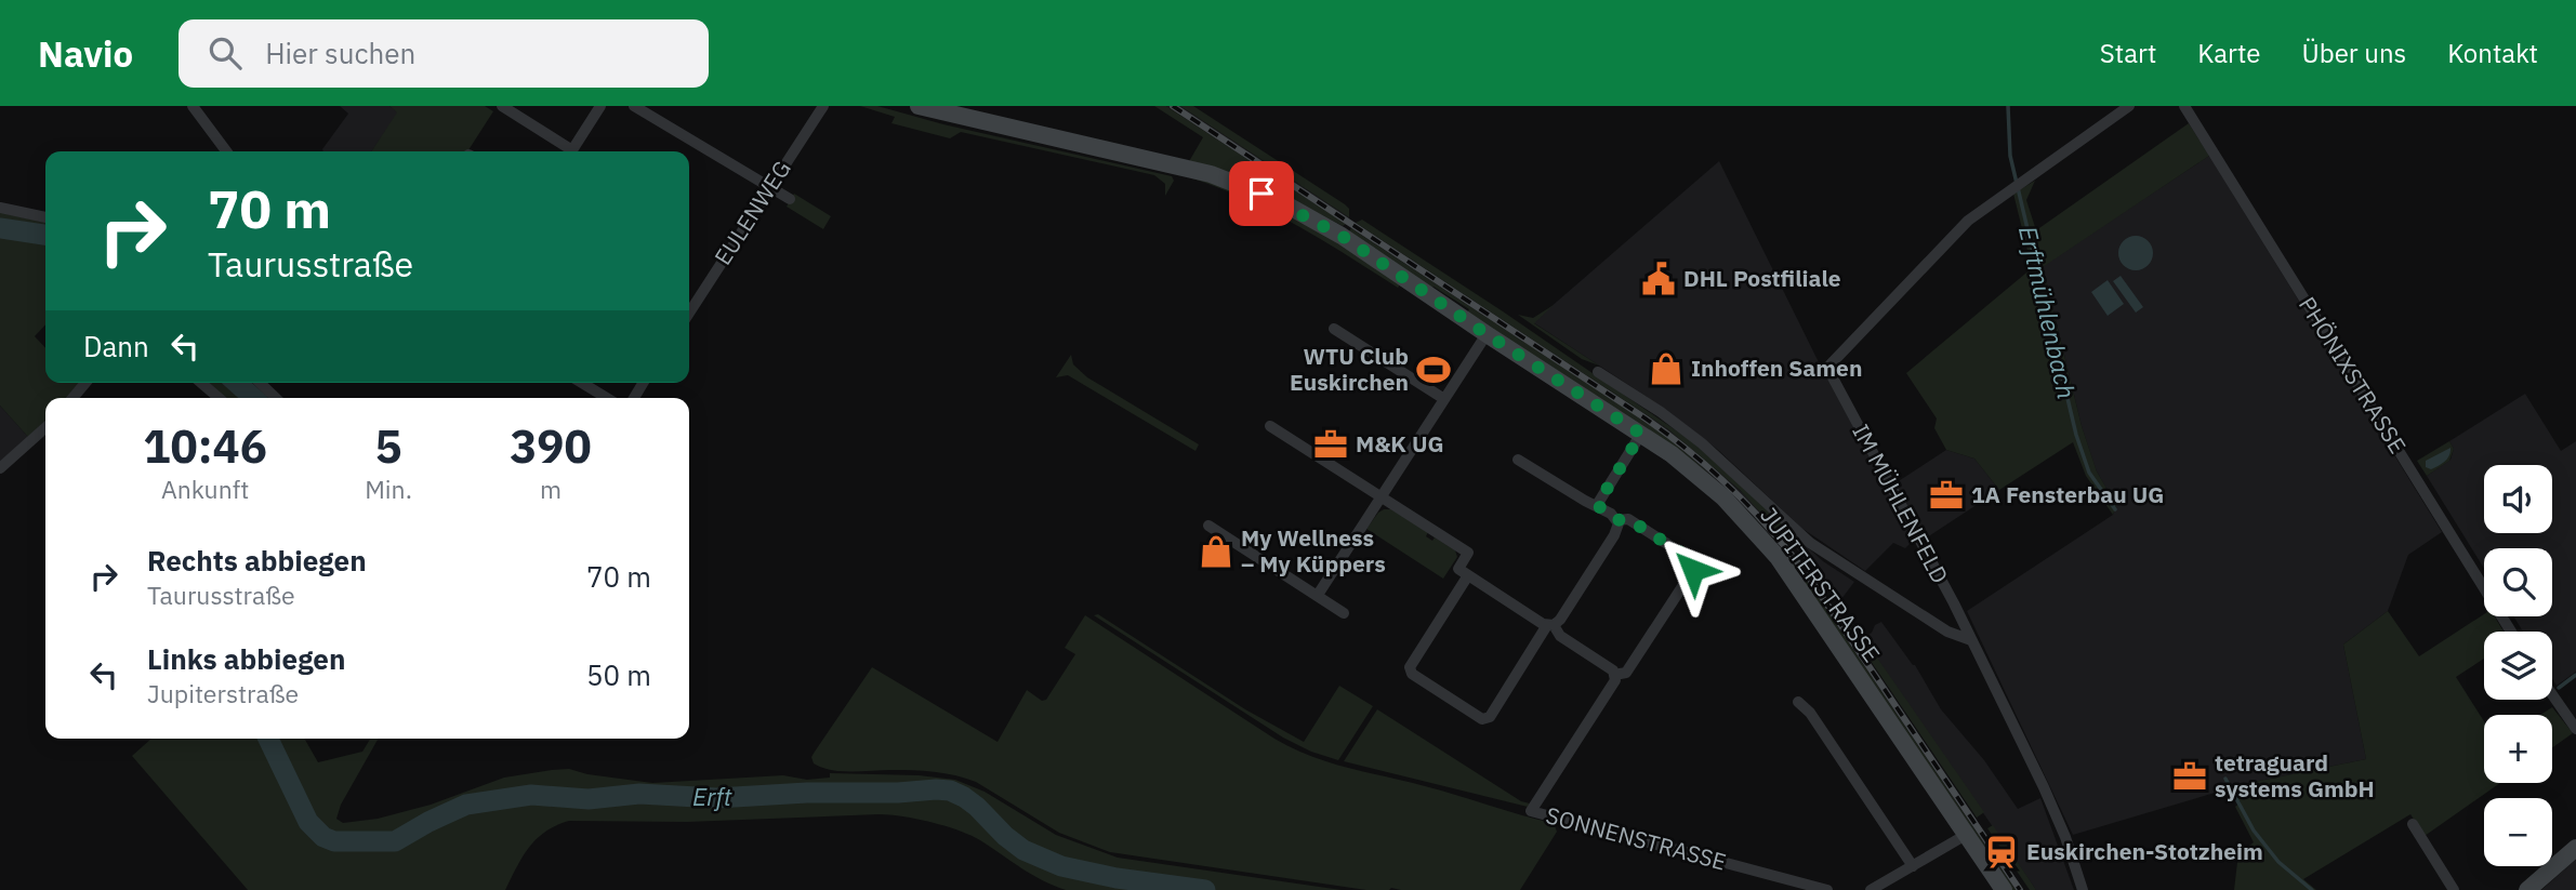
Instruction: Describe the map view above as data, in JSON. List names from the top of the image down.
{
  "streets": {
    "street": [
      "EULENWEG",
      "PHÖNIXSTRASSE",
      "IM MÜHLENFELD",
      "JUPITERSTRASSE",
      "SONNENSTRASSE"
    ]
  },
  "water": ["Erftmühlenbach", "Erft"],
  "places": {
    "public building": ["DHL Postfiliale"],
    "shop": ["Inhoffen Samen", "My Wellness – My Küppers"],
    "sports": ["WTU Club Euskirchen"],
    "office": ["M&K UG", "1A Fensterbau UG", "tetraguard systems GmbH"],
    "station": ["Euskirchen-Stotzheim"]
  },
  "page": {
    "header": "Navio",
    "search": "Hier suchen",
    "nav": [
      "Start",
      "Karte",
      "Über uns",
      "Kontakt"
    ],
    "turn": ["70 m", "Taurusstraße"],
    "then": "Dann",
    "eta": [
      "10:46",
      "Ankunft",
      "5",
      "Min.",
      "390",
      "m"
    ],
    "map_buttons": ["+", "−"],
    "list": [
      {
        "name": "Rechts abbiegen",
        "note": "Taurusstraße",
        "value": "70 m"
      },
      {
        "name": "Links abbiegen",
        "note": "Jupiterstraße",
        "value": "50 m"
      }
    ]
  }
}
